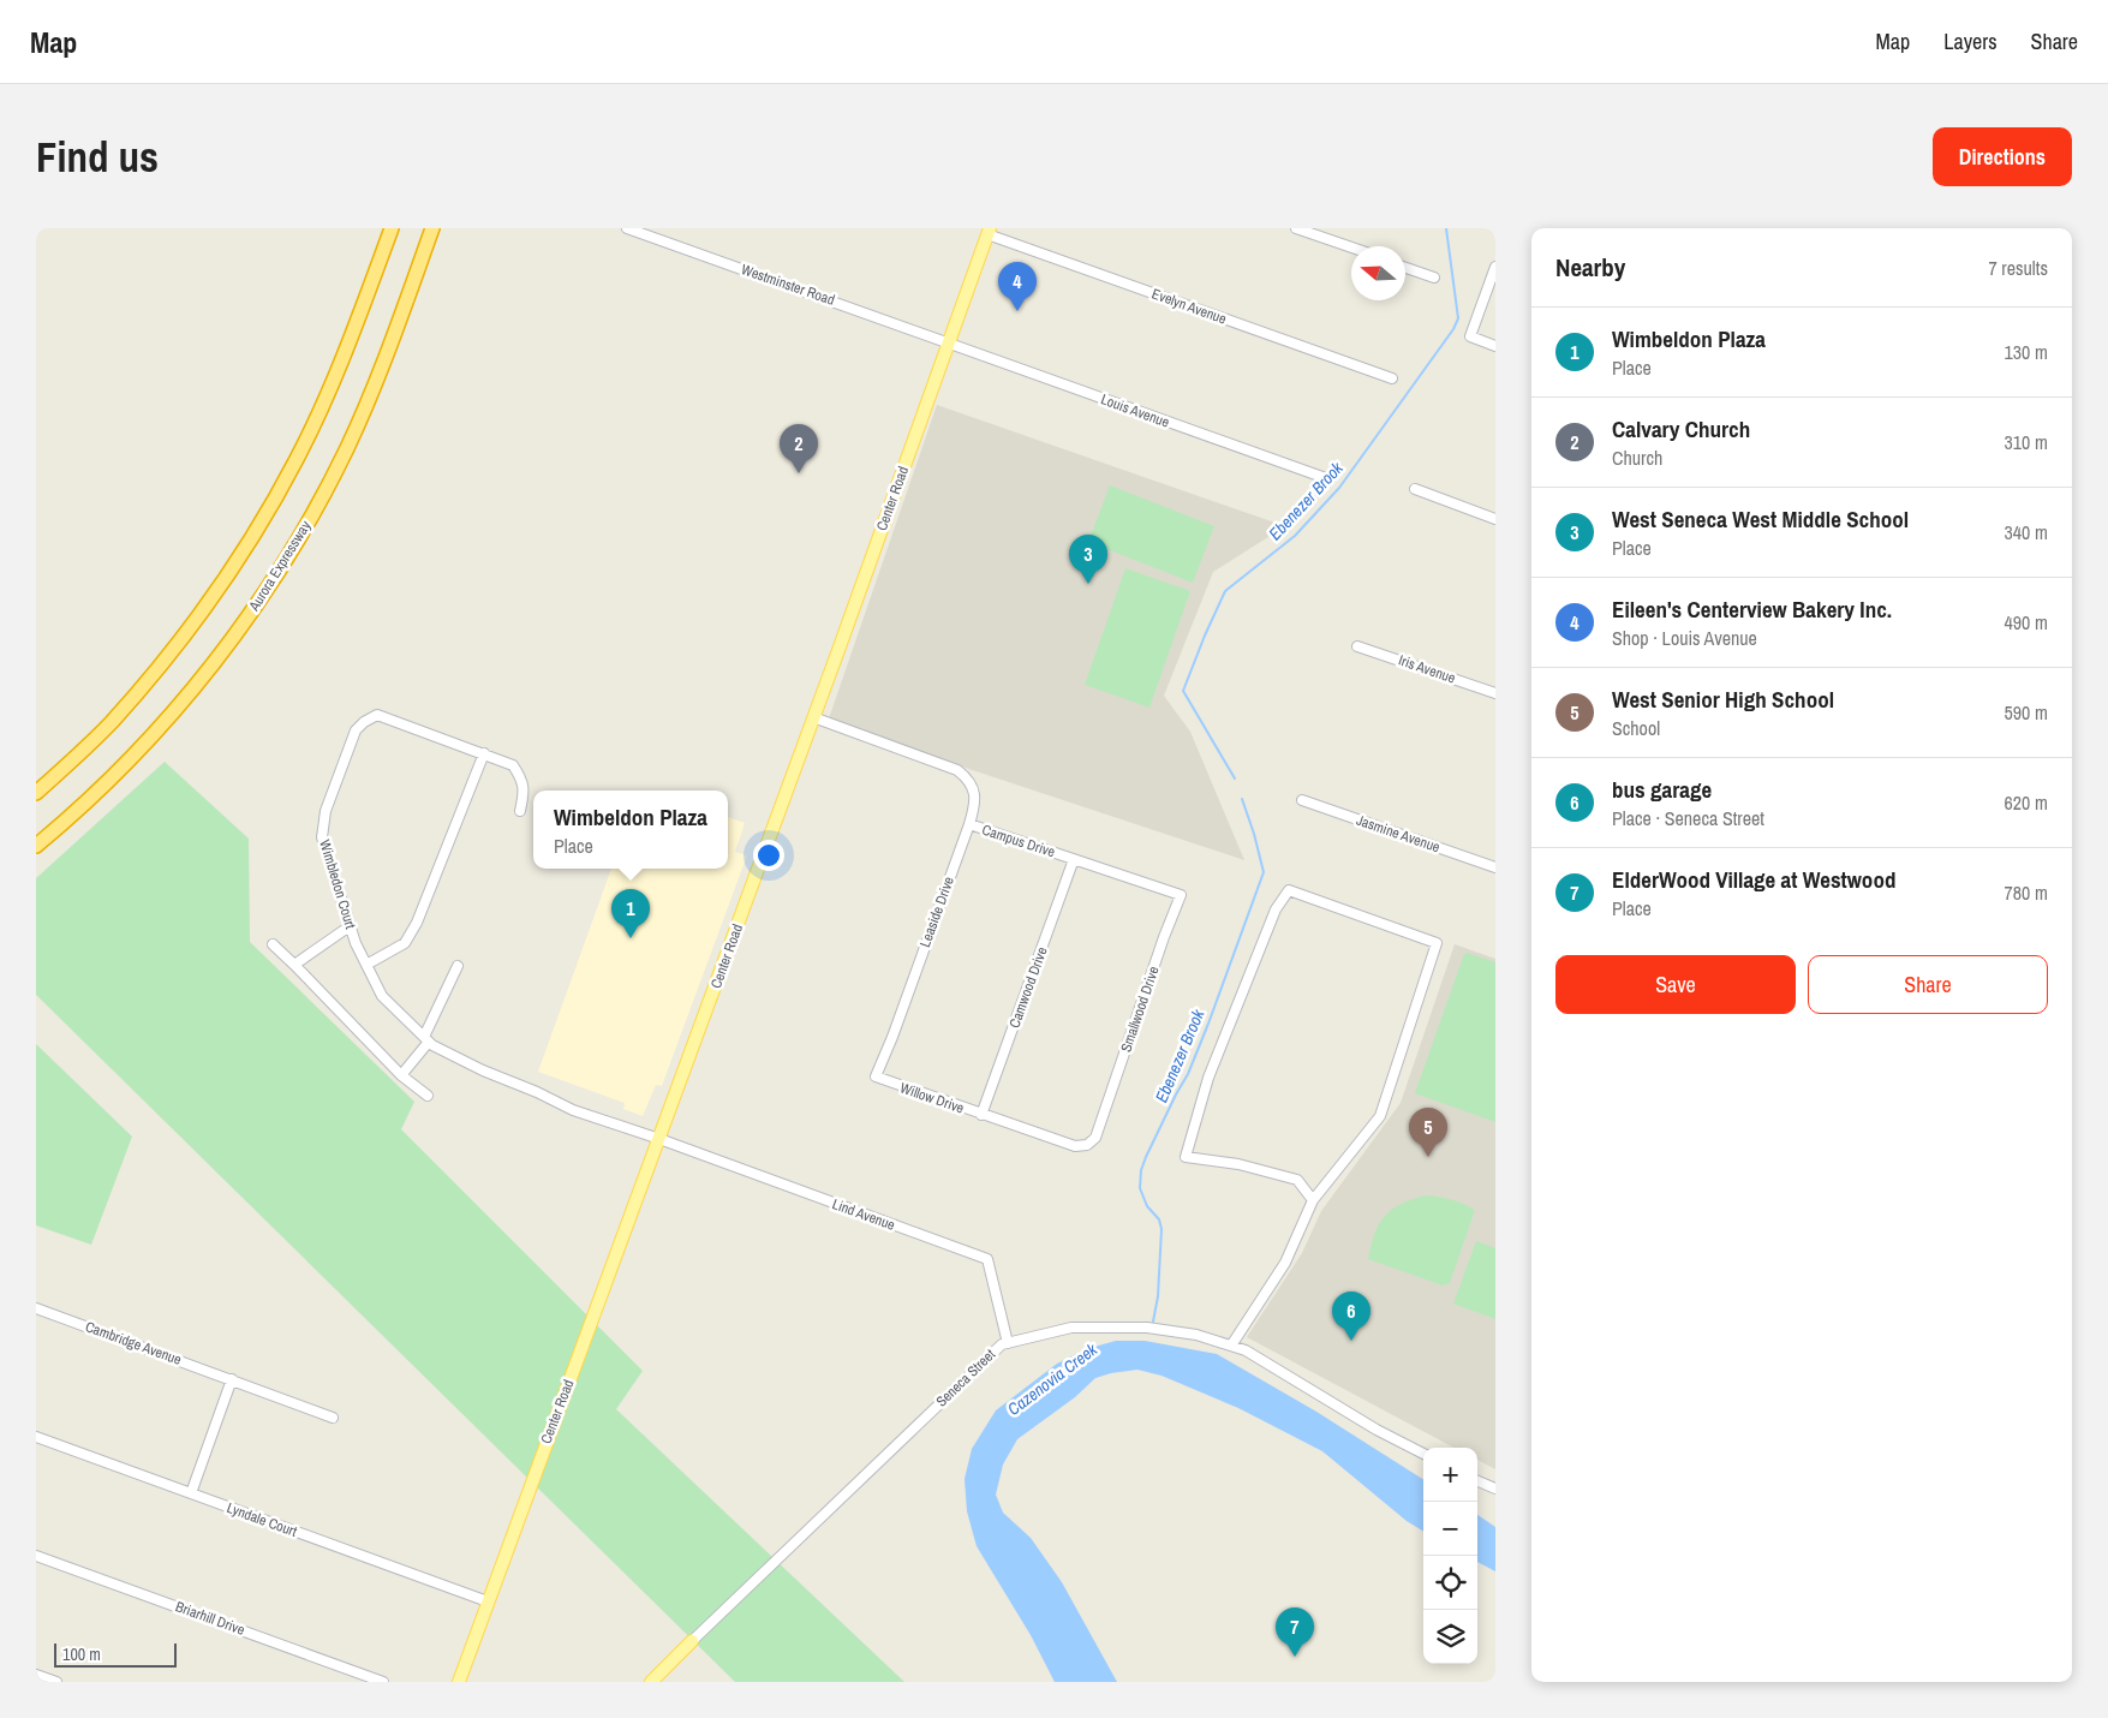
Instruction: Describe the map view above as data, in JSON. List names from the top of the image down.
{
  "streets": {
    "highway": ["Aurora Expressway"],
    "main road": ["Center Road", "Seneca Street"],
    "street": [
      "Westminster Road",
      "Evelyn Avenue",
      "Louis Avenue",
      "Iris Avenue",
      "Jasmine Avenue",
      "Campus Drive",
      "Wimbledon Court",
      "Leaside Drive",
      "Camwood Drive",
      "Smallwood Drive",
      "Willow Drive",
      "Lind Avenue",
      "Cambridge Avenue",
      "Lyndale Court",
      "Briarhill Drive"
    ]
  },
  "crossings": [
    ["Westminster Road", "Louis Avenue"],
    ["Westminster Road", "Center Road"],
    ["Evelyn Avenue", "Center Road"],
    ["Louis Avenue", "Center Road"],
    ["Center Road", "Campus Drive"],
    ["Center Road", "Wimbledon Court"],
    ["Center Road", "Lind Avenue"],
    ["Center Road", "Lyndale Court"],
    ["Campus Drive", "Leaside Drive"],
    ["Campus Drive", "Camwood Drive"],
    ["Campus Drive", "Smallwood Drive"],
    ["Wimbledon Court", "Lind Avenue"],
    ["Leaside Drive", "Willow Drive"],
    ["Camwood Drive", "Willow Drive"],
    ["Smallwood Drive", "Willow Drive"],
    ["Lind Avenue", "Seneca Street"]
  ],
  "water": ["Ebenezer Brook", "Cazenovia Creek"],
  "scale_bar": "100 m",
  "north": "left",
  "page": {
    "header": "Map",
    "nav": ["Map", "Layers", "Share"],
    "buttons": [
      "Directions",
      ["Save", "Share"]
    ],
    "title": "Find us",
    "heading": ["Nearby", "7 results"],
    "pins": [
      "4",
      "2",
      "3",
      "1",
      "5",
      "6",
      "7"
    ],
    "list": [
      {
        "mark": "1",
        "name": "Wimbeldon Plaza",
        "note": "Place",
        "value": "130 m"
      },
      {
        "mark": "2",
        "name": "Calvary Church",
        "note": "Church",
        "value": "310 m"
      },
      {
        "mark": "3",
        "name": "West Seneca West Middle School",
        "note": "Place",
        "value": "340 m"
      },
      {
        "mark": "4",
        "name": "Eileen's Centerview Bakery Inc.",
        "note": "Shop · Louis Avenue",
        "value": "490 m"
      },
      {
        "mark": "5",
        "name": "West Senior High School",
        "note": "School",
        "value": "590 m"
      },
      {
        "mark": "6",
        "name": "bus garage",
        "note": "Place · Seneca Street",
        "value": "620 m"
      },
      {
        "mark": "7",
        "name": "ElderWood Village at Westwood",
        "note": "Place",
        "value": "780 m"
      }
    ],
    "popup": ["Wimbeldon Plaza", "Place"],
    "map_buttons": ["+", "−"],
    "scale": "100 m"
  }
}
